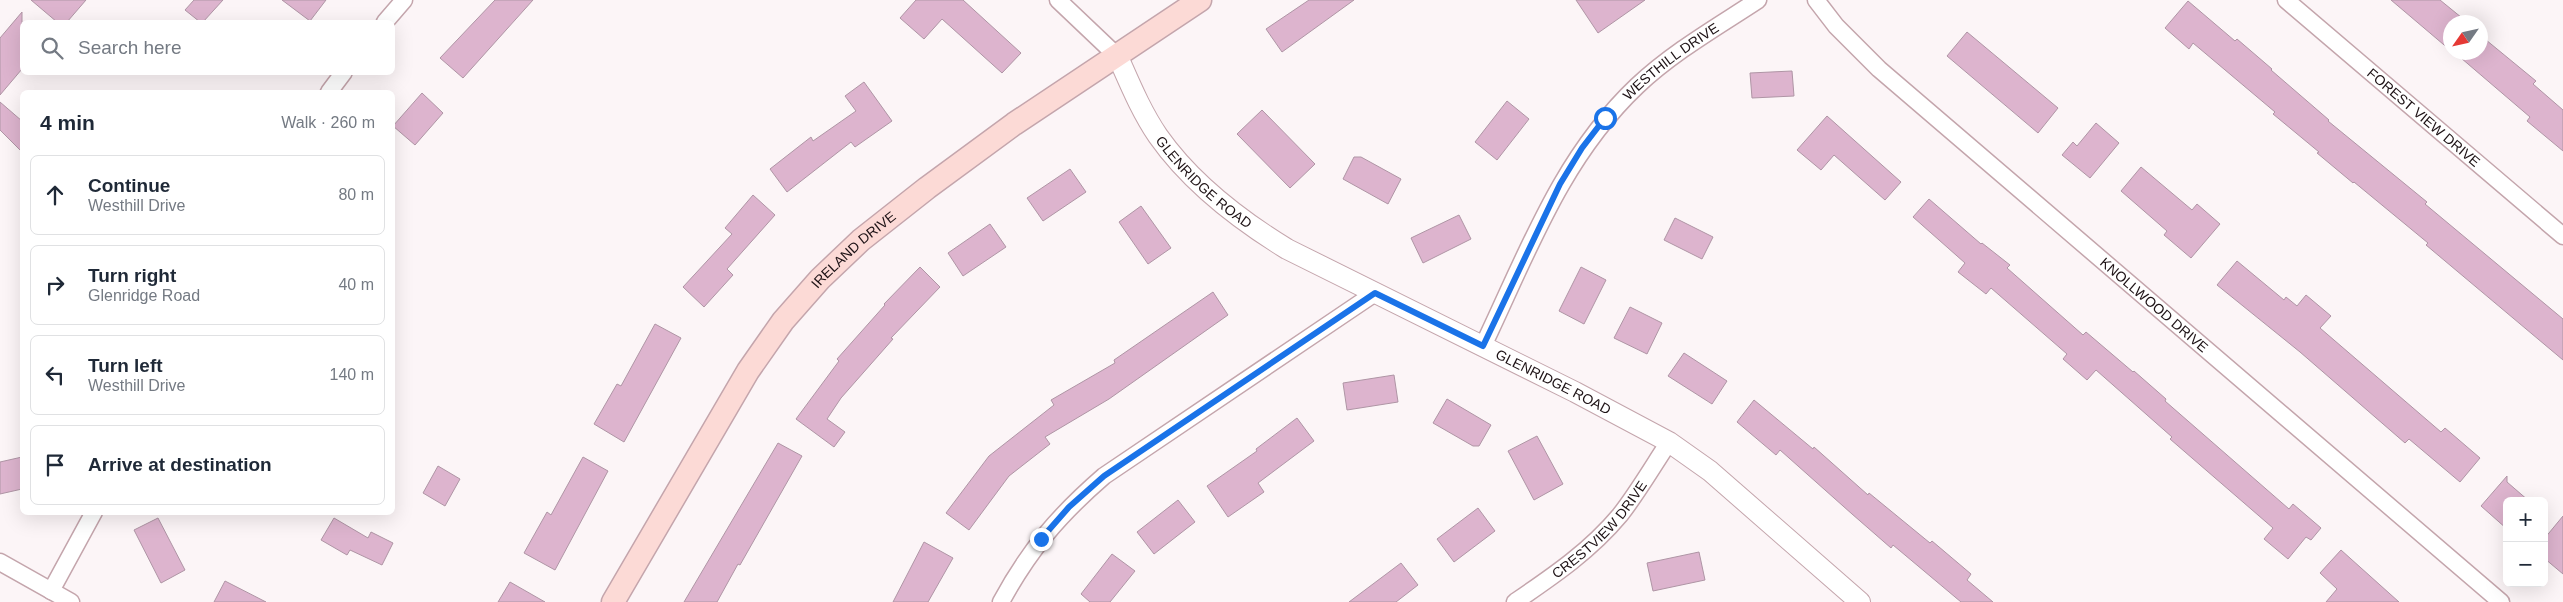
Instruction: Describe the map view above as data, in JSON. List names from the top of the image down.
{
  "streets": {
    "main road": ["IRELAND DRIVE"],
    "street": [
      "WESTHILL DRIVE",
      "FOREST VIEW DRIVE",
      "GLENRIDGE ROAD",
      "KNOLLWOOD DRIVE",
      "CRESTVIEW DRIVE"
    ]
  },
  "crossings": [
    ["WESTHILL DRIVE", "GLENRIDGE ROAD"],
    ["GLENRIDGE ROAD", "IRELAND DRIVE"],
    ["GLENRIDGE ROAD", "CRESTVIEW DRIVE"]
  ],
  "north": "bottom left",
  "page": {
    "search": "Search here",
    "heading": ["4 min", "Walk · 260 m"],
    "list": [
      ["Continue", "Westhill Drive", "80 m"],
      ["Turn right", "Glenridge Road", "40 m"],
      ["Turn left", "Westhill Drive", "140 m"],
      "Arrive at destination"
    ],
    "map_buttons": ["+", "−"]
  }
}
